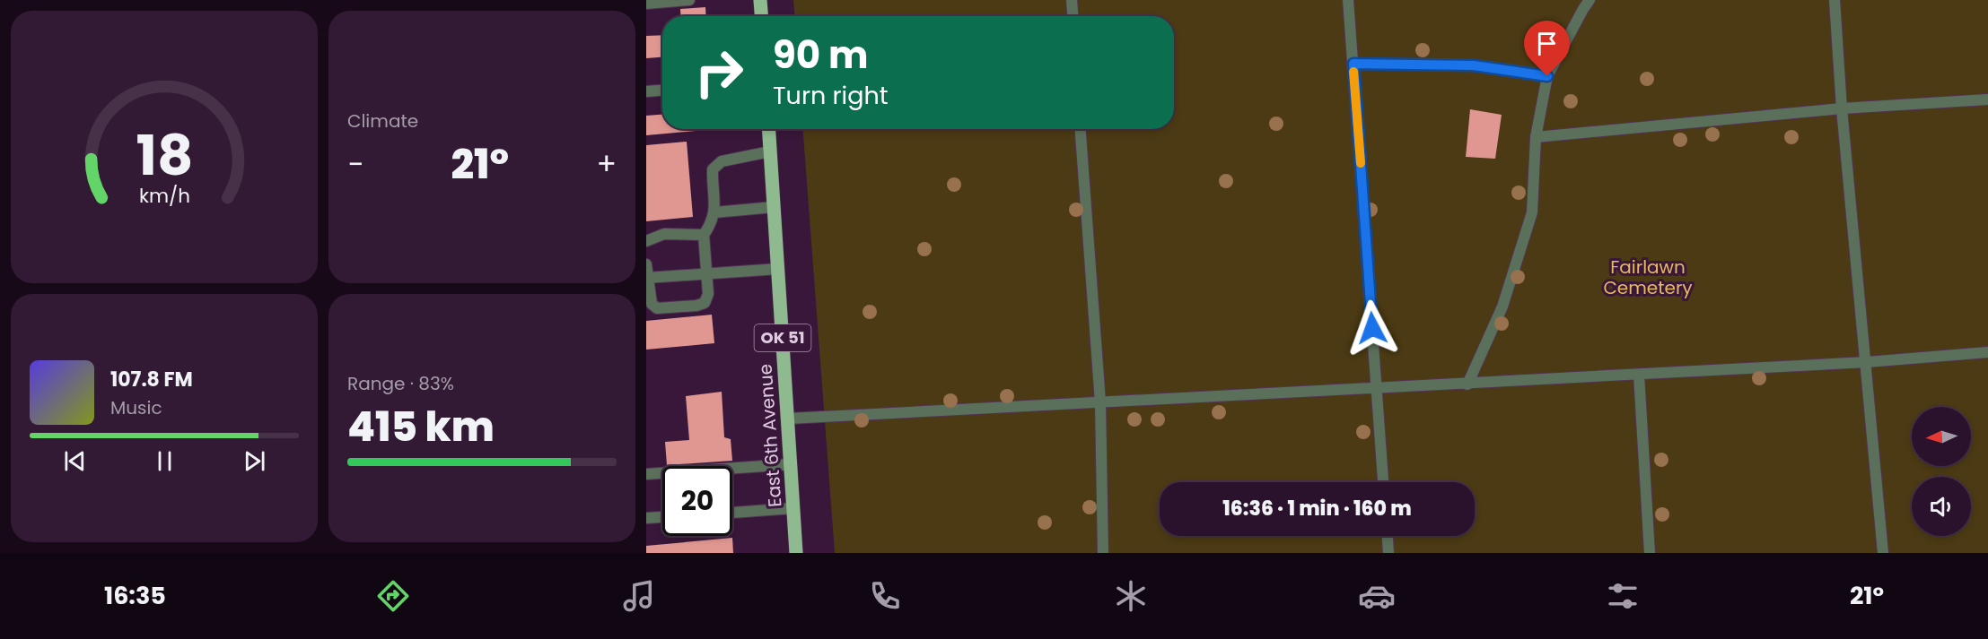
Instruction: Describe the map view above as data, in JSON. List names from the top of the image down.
{
  "streets": {
    "main road": ["OK 51", "East 6th Avenue"]
  },
  "parks": ["Fairlawn Cemetery"],
  "north": "left",
  "page": {
    "tile": [
      "Climate",
      ["Range · 83%", "415 km"]
    ],
    "turn": ["90 m", "Turn right"],
    "heat": ["−", "21°", "+"],
    "song": ["107.8 FM", "Music"],
    "limit": "20",
    "trip": "16:36 · 1 min · 160 m",
    "tabs": ["16:35", "21°"],
    "gauge": ["18", "km/h"]
  }
}
